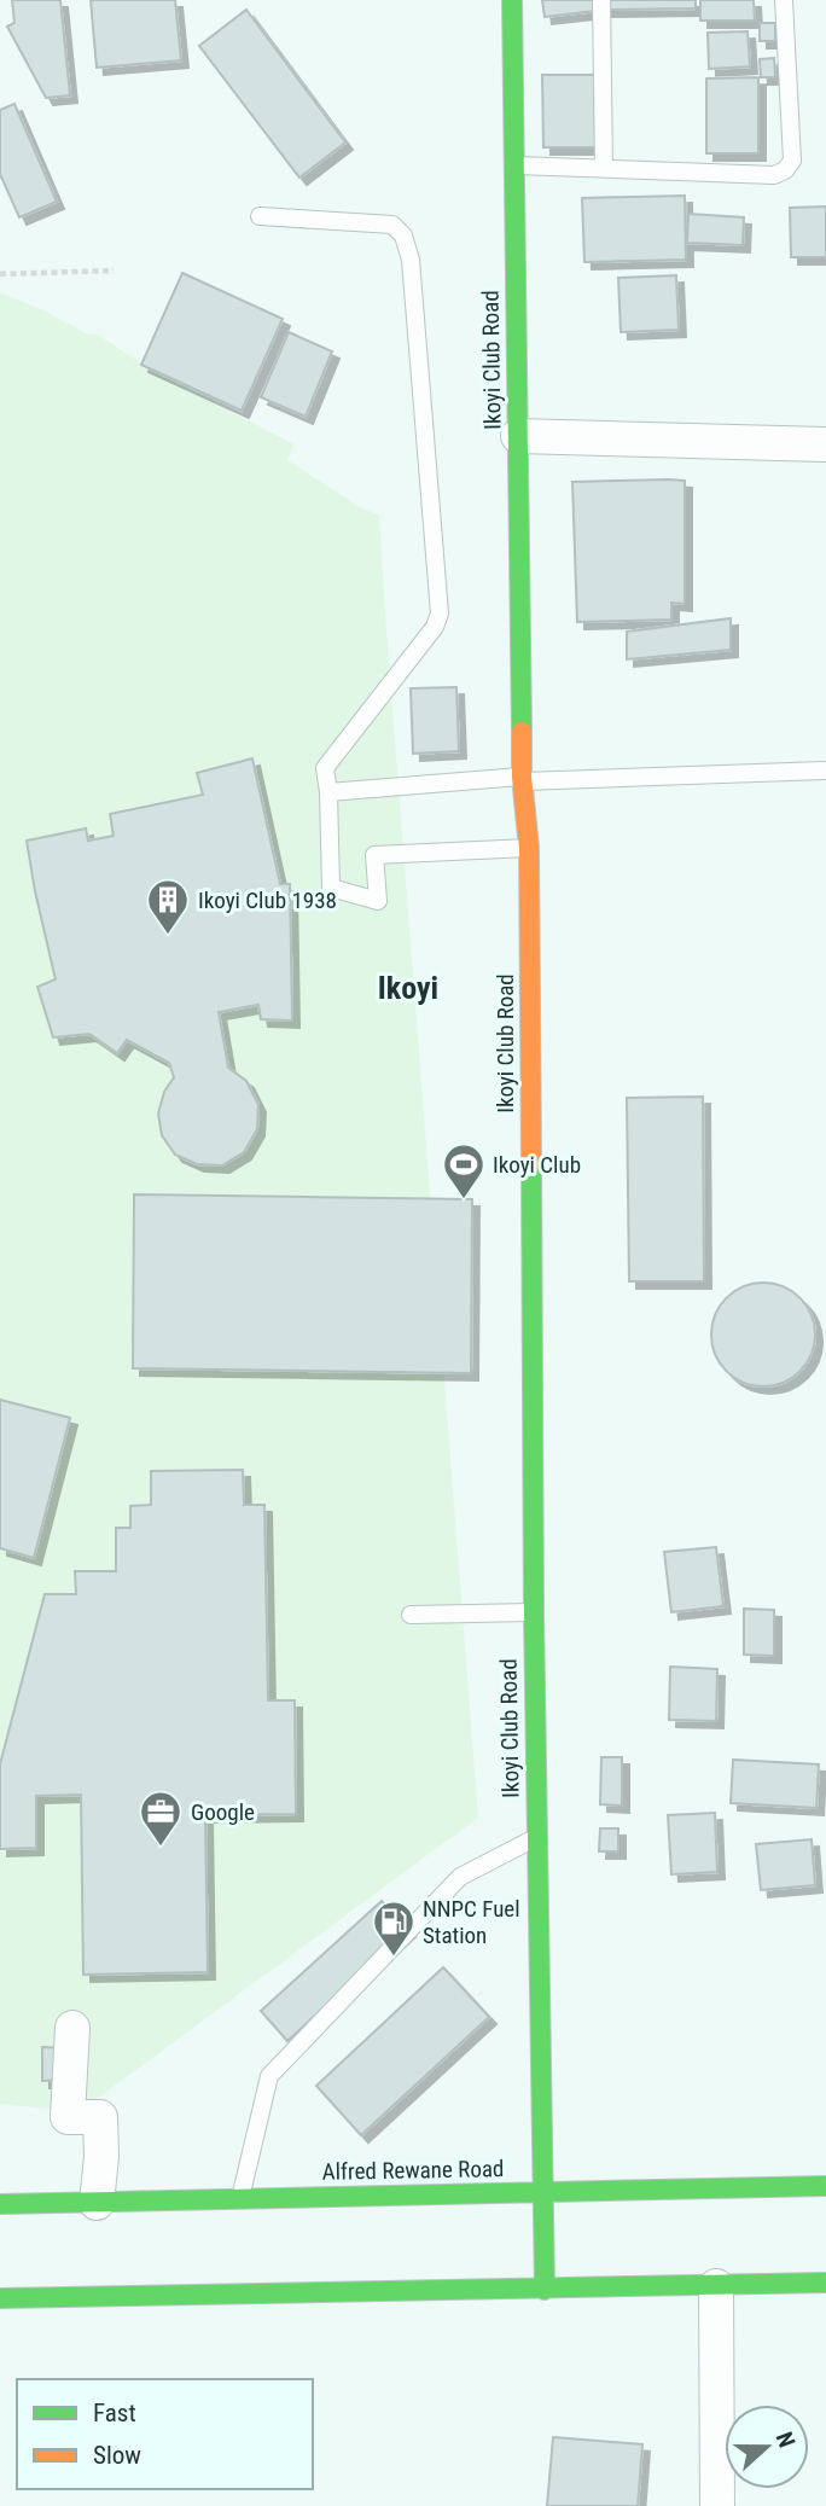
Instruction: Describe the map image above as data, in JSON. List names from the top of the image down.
{
  "streets": {
    "main road": ["Ikoyi Club Road", "Alfred Rewane Road"]
  },
  "crossings": [
    ["Ikoyi Club Road", "Alfred Rewane Road"]
  ],
  "districts": ["Ikoyi"],
  "places": {
    "building": ["Ikoyi Club 1938"],
    "sports": ["Ikoyi Club"],
    "office": ["Google"],
    "fuel station": ["NNPC Fuel Station"]
  },
  "legend": ["Fast", "Slow"],
  "north": "right"
}
